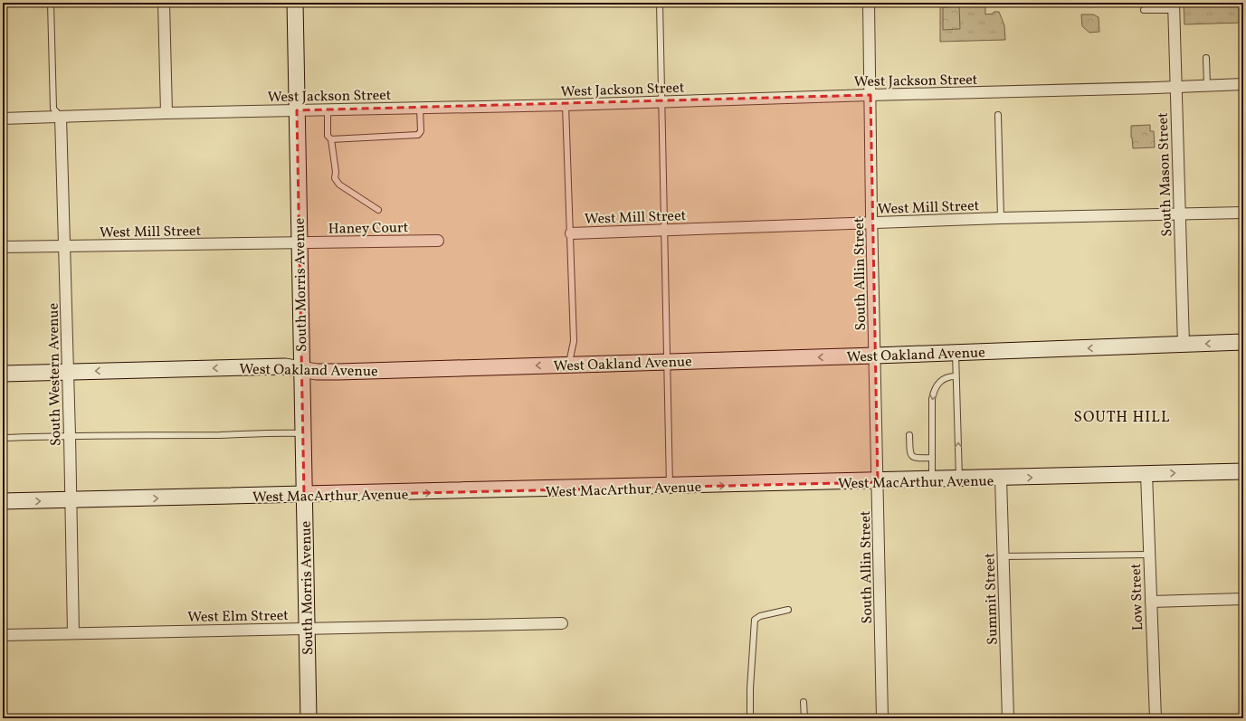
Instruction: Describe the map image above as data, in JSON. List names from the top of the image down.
{
  "streets": {
    "main road": ["South Morris Avenue", "West Oakland Avenue", "West MacArthur Avenue"],
    "street": [
      "West Jackson Street",
      "South Mason Street",
      "West Mill Street",
      "Haney Court",
      "South Allin Street",
      "South Western Avenue",
      "Low Street",
      "Summit Street",
      "West Elm Street"
    ]
  },
  "crossings": [
    ["West Jackson Street", "South Mason Street"],
    ["West Jackson Street", "South Allin Street"],
    ["West Jackson Street", "South Morris Avenue"],
    ["West Jackson Street", "South Western Avenue"],
    ["South Mason Street", "West Mill Street"],
    ["South Mason Street", "West Oakland Avenue"],
    ["West Mill Street", "Haney Court"],
    ["West Mill Street", "South Allin Street"],
    ["West Mill Street", "South Morris Avenue"],
    ["West Mill Street", "South Western Avenue"],
    ["Haney Court", "South Morris Avenue"],
    ["South Allin Street", "West Oakland Avenue"],
    ["South Allin Street", "West MacArthur Avenue"],
    ["South Morris Avenue", "West Oakland Avenue"],
    ["South Morris Avenue", "West MacArthur Avenue"],
    ["South Morris Avenue", "West Elm Street"],
    ["West Oakland Avenue", "South Western Avenue"],
    ["South Western Avenue", "West MacArthur Avenue"],
    ["South Western Avenue", "West Elm Street"],
    ["West MacArthur Avenue", "Low Street"],
    ["West MacArthur Avenue", "Summit Street"]
  ],
  "one_way": ["West Oakland Avenue", "West MacArthur Avenue"],
  "districts": ["SOUTH HILL"]
}
